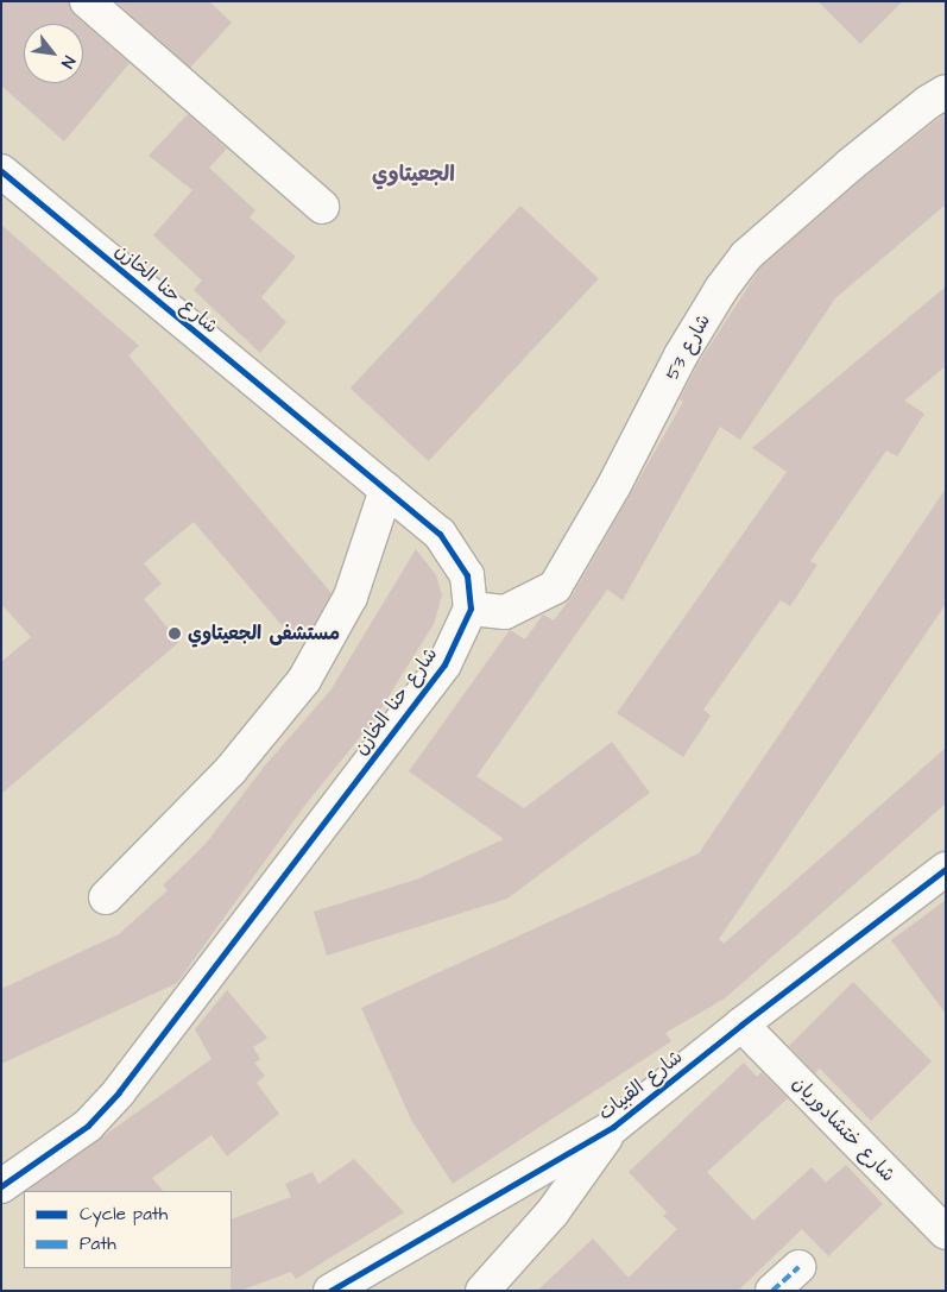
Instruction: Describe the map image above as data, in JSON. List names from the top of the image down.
{
  "streets": {
    "street": [
      "شارع حنا الخازن",
      "شارع 53",
      "شارع القبيات",
      "شارع ختشادوريان"
    ]
  },
  "crossings": [
    ["شارع حنا الخازن", "شارع 53"],
    ["شارع القبيات", "شارع ختشادوريان"]
  ],
  "districts": ["الجعيتاوي"],
  "places": ["مستشفى الجعيتاوي"],
  "legend": ["Cycle path", "Path"],
  "north": "bottom right"
}
